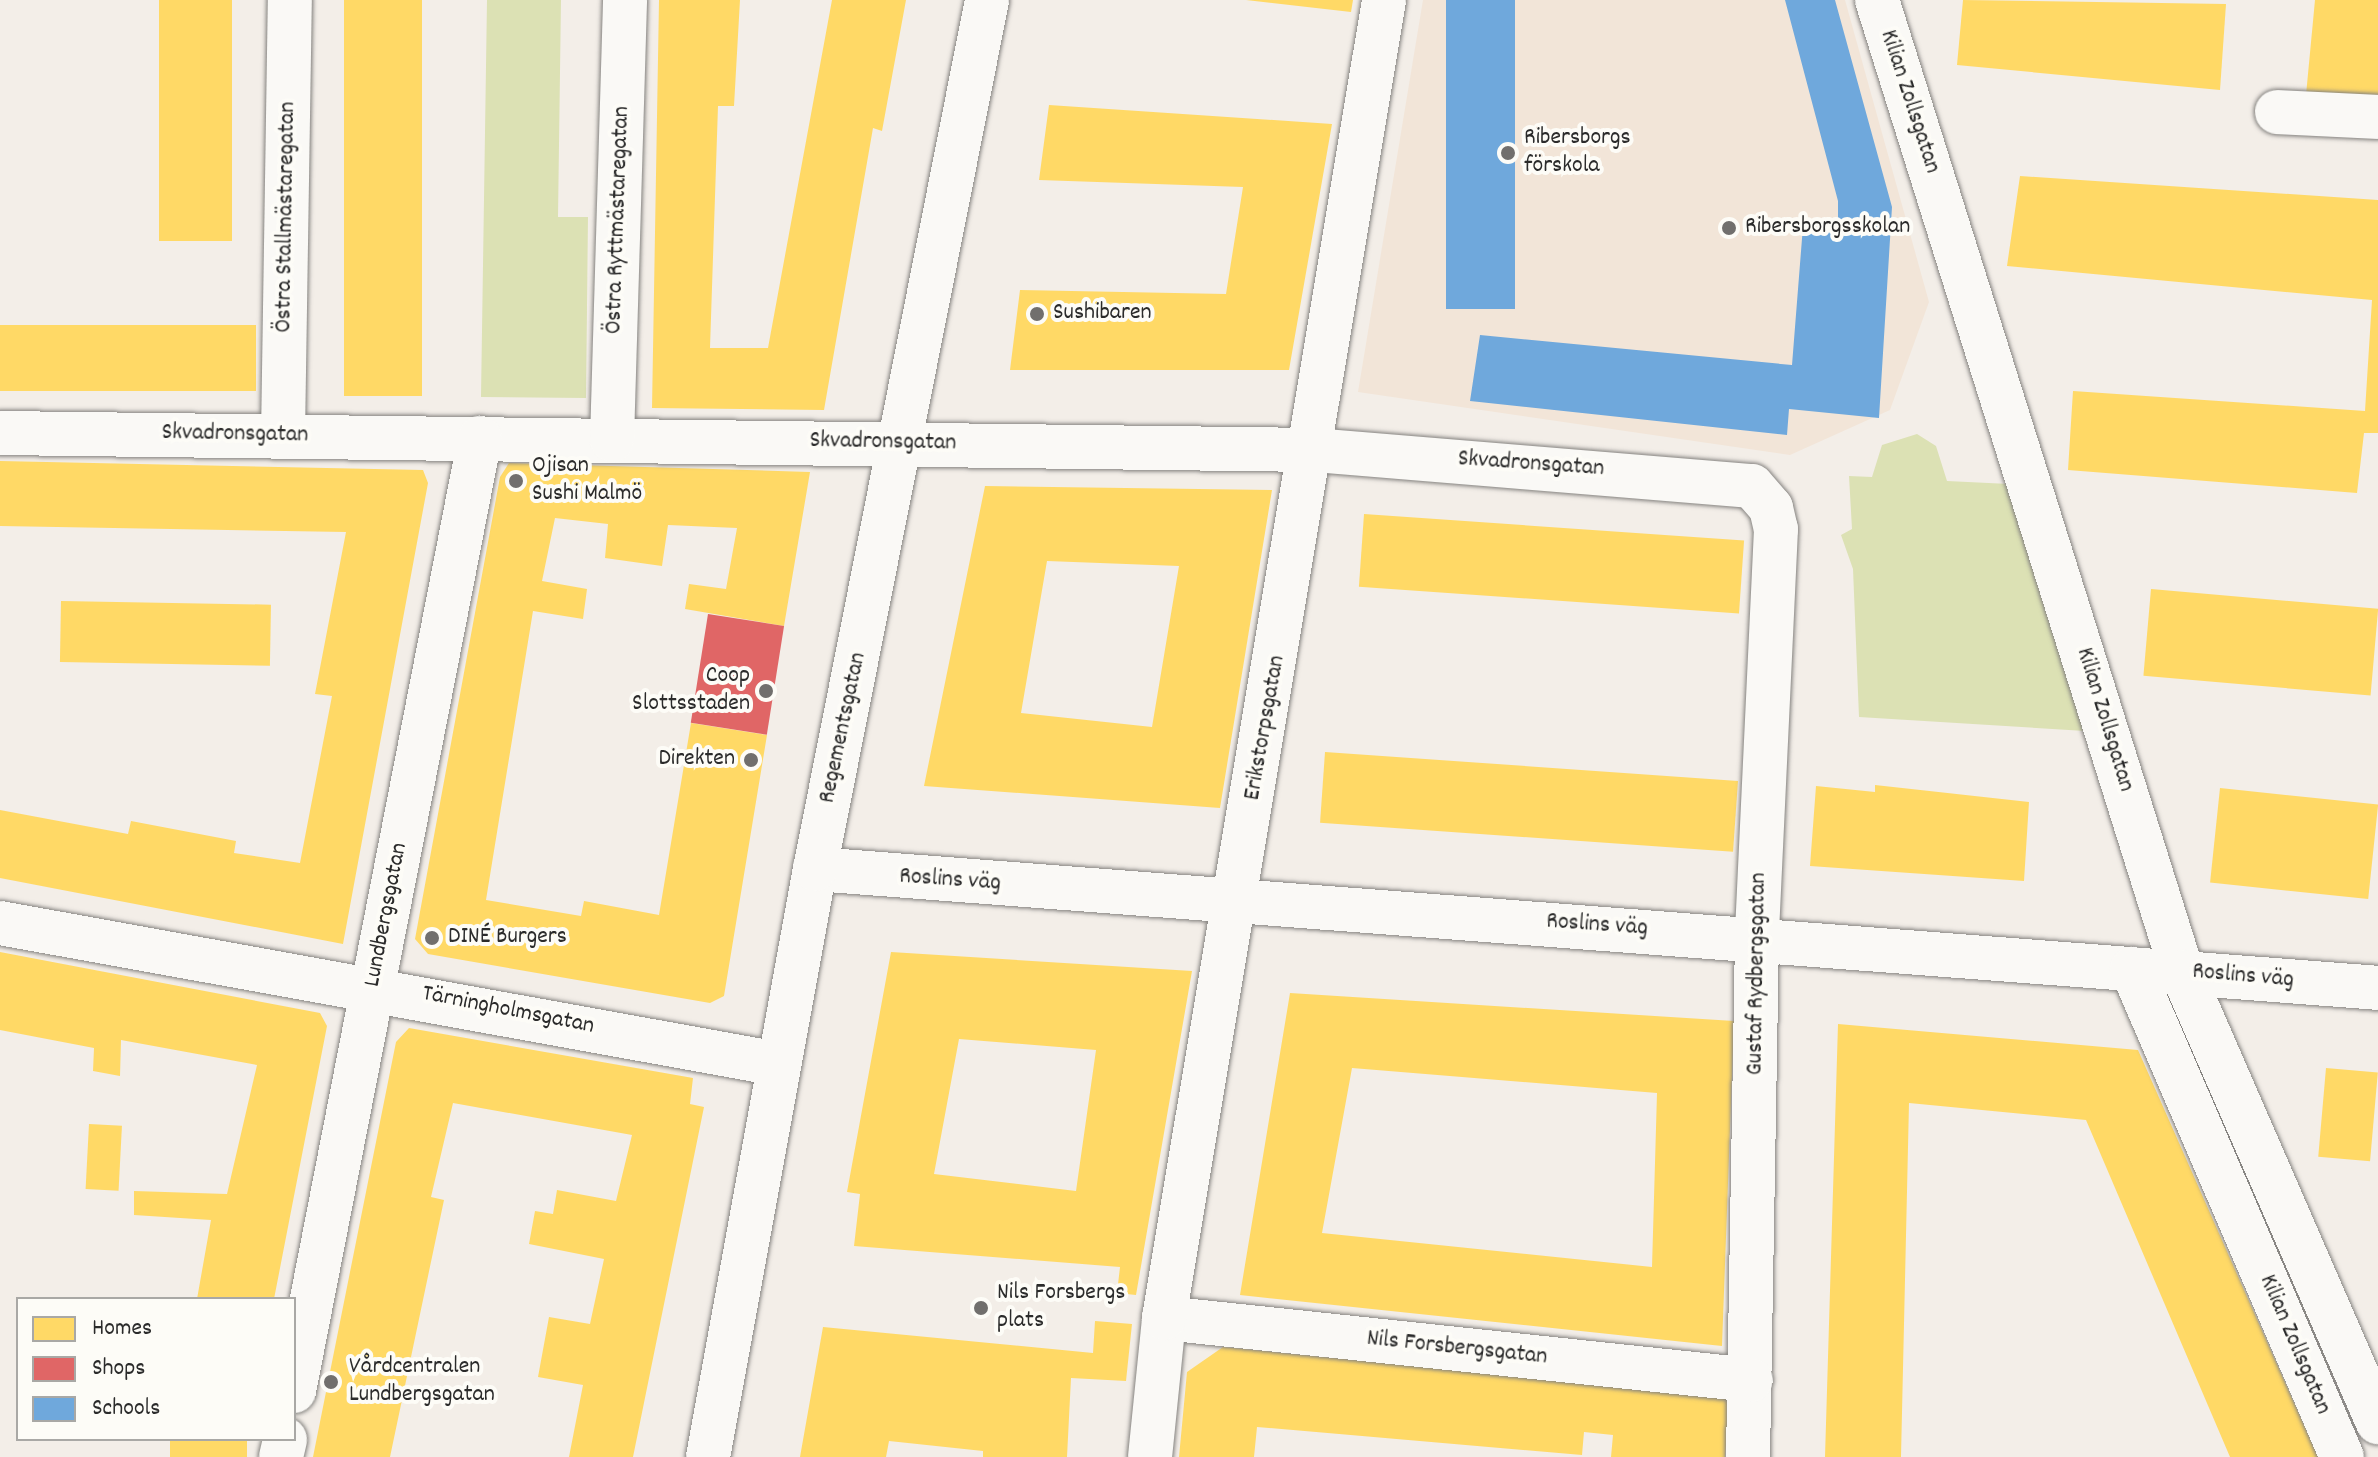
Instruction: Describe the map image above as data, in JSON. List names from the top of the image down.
{
  "streets": {
    "street": [
      "Kilian Zollsgatan",
      "Östra Stallmästaregatan",
      "Östra Ryttmästaregatan",
      "Skvadronsgatan",
      "Regementsgatan",
      "Erikstorpsgatan",
      "Roslins väg",
      "Lundbergsgatan",
      "Gustaf Rydbergsgatan",
      "Tärningholmsgatan",
      "Nils Forsbergsgatan"
    ]
  },
  "crossings": [
    ["Kilian Zollsgatan", "Roslins väg"],
    ["Östra Stallmästaregatan", "Skvadronsgatan"],
    ["Östra Ryttmästaregatan", "Skvadronsgatan"],
    ["Skvadronsgatan", "Regementsgatan"],
    ["Skvadronsgatan", "Erikstorpsgatan"],
    ["Skvadronsgatan", "Lundbergsgatan"],
    ["Skvadronsgatan", "Gustaf Rydbergsgatan"],
    ["Regementsgatan", "Roslins väg"],
    ["Regementsgatan", "Tärningholmsgatan"],
    ["Erikstorpsgatan", "Roslins väg"],
    ["Erikstorpsgatan", "Nils Forsbergsgatan"],
    ["Roslins väg", "Gustaf Rydbergsgatan"],
    ["Lundbergsgatan", "Tärningholmsgatan"],
    ["Gustaf Rydbergsgatan", "Nils Forsbergsgatan"]
  ],
  "places": [
    "Ribersborgs förskola",
    "Ribersborgsskolan",
    "Sushibaren",
    "Ojisan Sushi Malmö",
    "Coop Slottsstaden",
    "Direkten",
    "DINÉ Burgers",
    "Nils Forsbergs plats",
    "Vårdcentralen Lundbergsgatan"
  ],
  "legend": ["Homes", "Shops", "Schools"]
}
